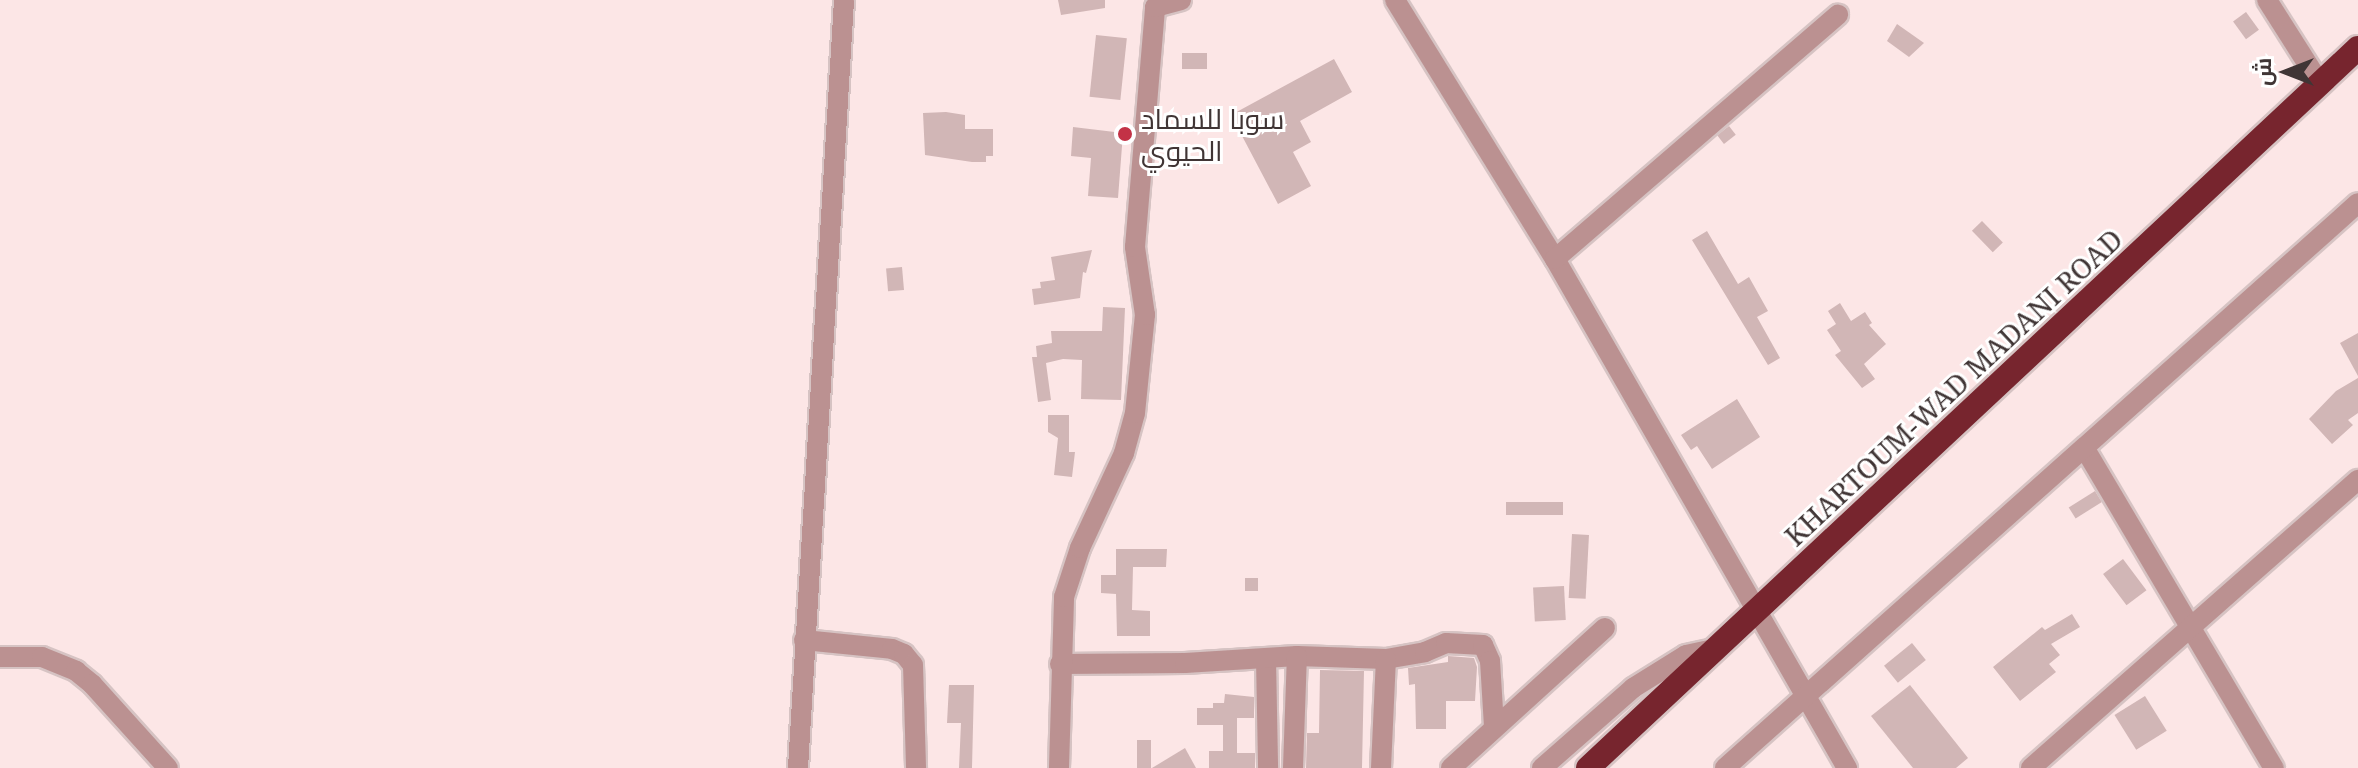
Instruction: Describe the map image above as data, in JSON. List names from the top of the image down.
{
  "streets": {
    "highway": ["KHARTOUM-WAD MADANI ROAD"]
  },
  "places": ["سوبا للسماد الحيوي"],
  "north": "left"
}
